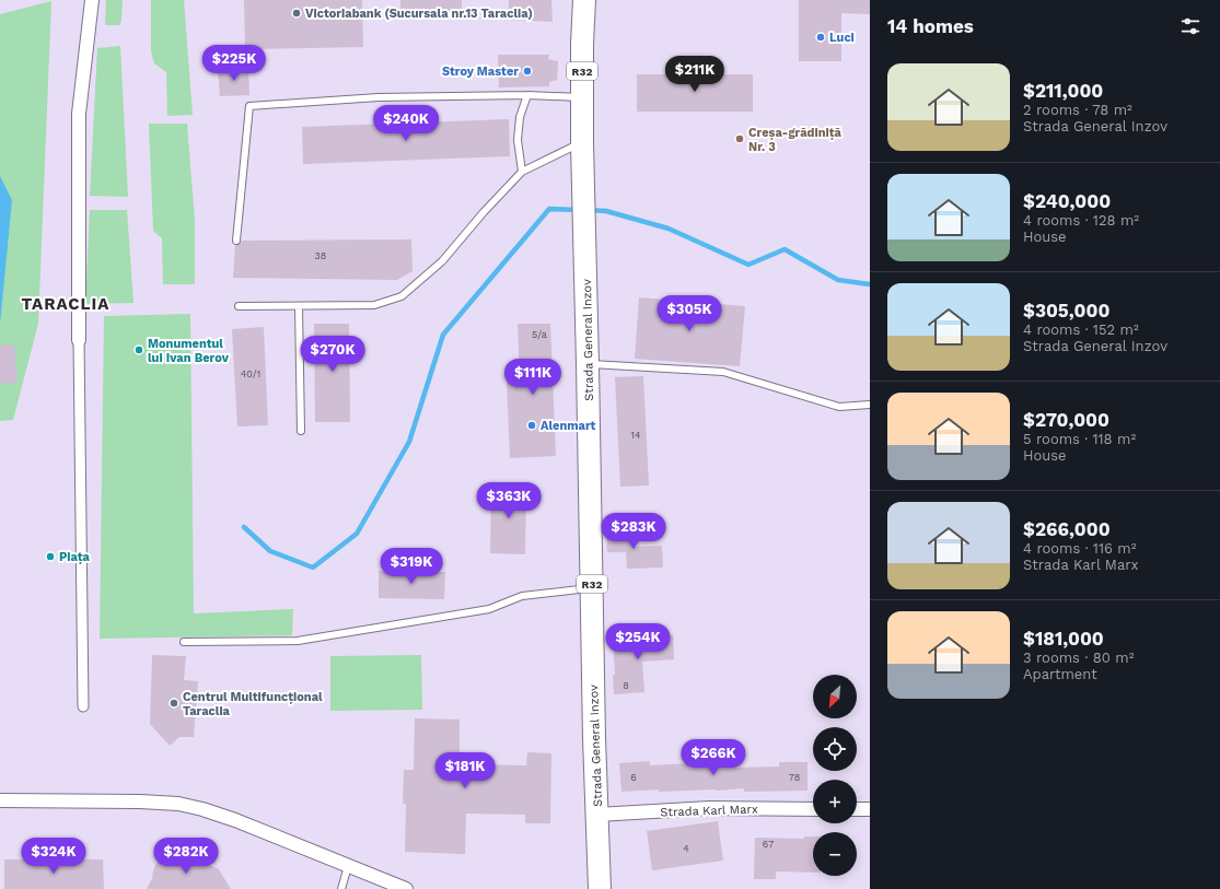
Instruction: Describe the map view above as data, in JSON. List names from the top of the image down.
{
  "streets": {
    "main road": ["R32", "Strada General Inzov"],
    "street": ["Strada Karl Marx"]
  },
  "crossings": [
    ["Strada General Inzov", "Strada Karl Marx"]
  ],
  "districts": ["TARACLIA"],
  "places": [
    "Victoriabank (Sucursala nr.13 Taraclia)",
    "Luci",
    "Stroy Master",
    "Creșa-grădiniță Nr. 3",
    "Monumentul lui Ivan Berov",
    "Alenmart",
    "Piața",
    "Centrul Multifuncțional Taraclia"
  ],
  "house_numbers": [
    "38",
    "5/a",
    "40/1",
    "14",
    "8",
    "6",
    "78",
    "67",
    "4"
  ],
  "north": "bottom left",
  "page": {
    "heading": "14 homes",
    "price": [
      "$225K",
      "$211K",
      "$240K",
      "$305K",
      "$270K",
      "$111K",
      "$363K",
      "$283K",
      "$319K",
      "$254K",
      "$266K",
      "$181K",
      "$324K",
      "$282K"
    ],
    "list": [
      {
        "name": "$211,000",
        "note": "2 rooms · 78 m² · Strada General Inzov"
      },
      {
        "name": "$240,000",
        "note": "4 rooms · 128 m² · House"
      },
      {
        "name": "$305,000",
        "note": "4 rooms · 152 m² · Strada General Inzov"
      },
      {
        "name": "$270,000",
        "note": "5 rooms · 118 m² · House"
      },
      {
        "name": "$266,000",
        "note": "4 rooms · 116 m² · Strada Karl Marx"
      },
      {
        "name": "$181,000",
        "note": "3 rooms · 80 m² · Apartment"
      }
    ],
    "map_buttons": ["+", "−"]
  }
}
